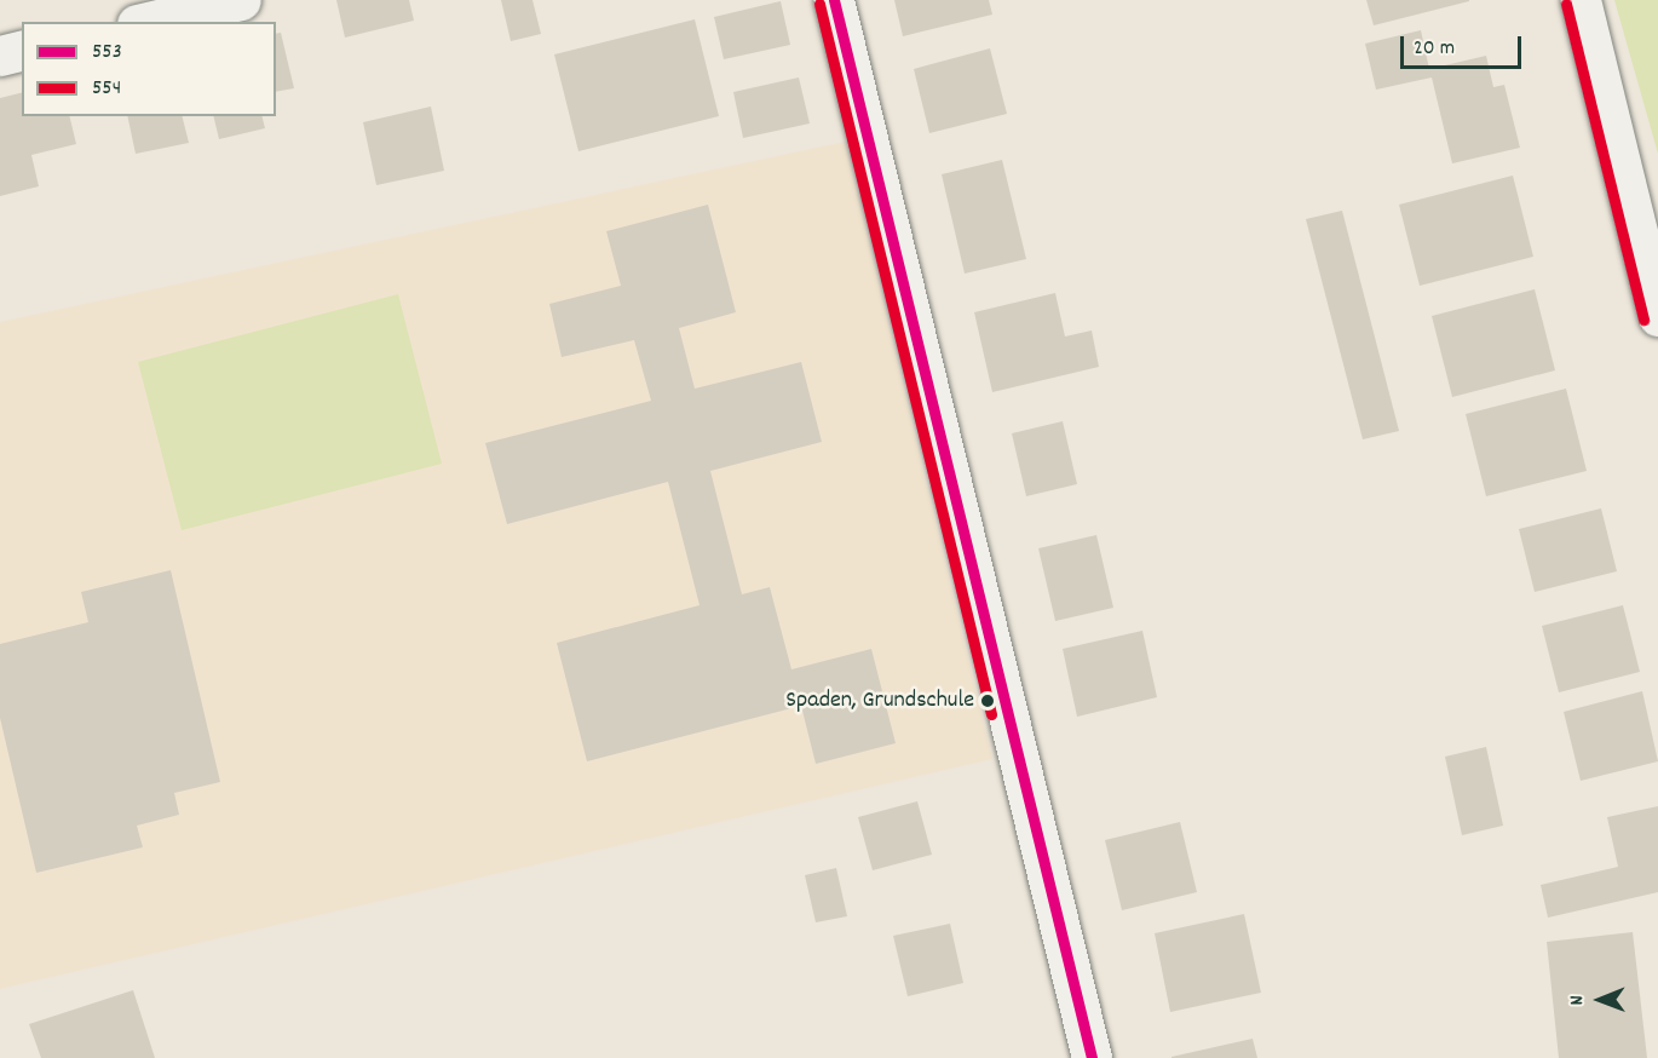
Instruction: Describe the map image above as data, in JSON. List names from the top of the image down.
{
  "places": ["Spaden, Grundschule"],
  "lines": ["transit line 553", "transit line 554"],
  "legend": ["553", "554"],
  "scale_bar": "20 m",
  "north": "left"
}
